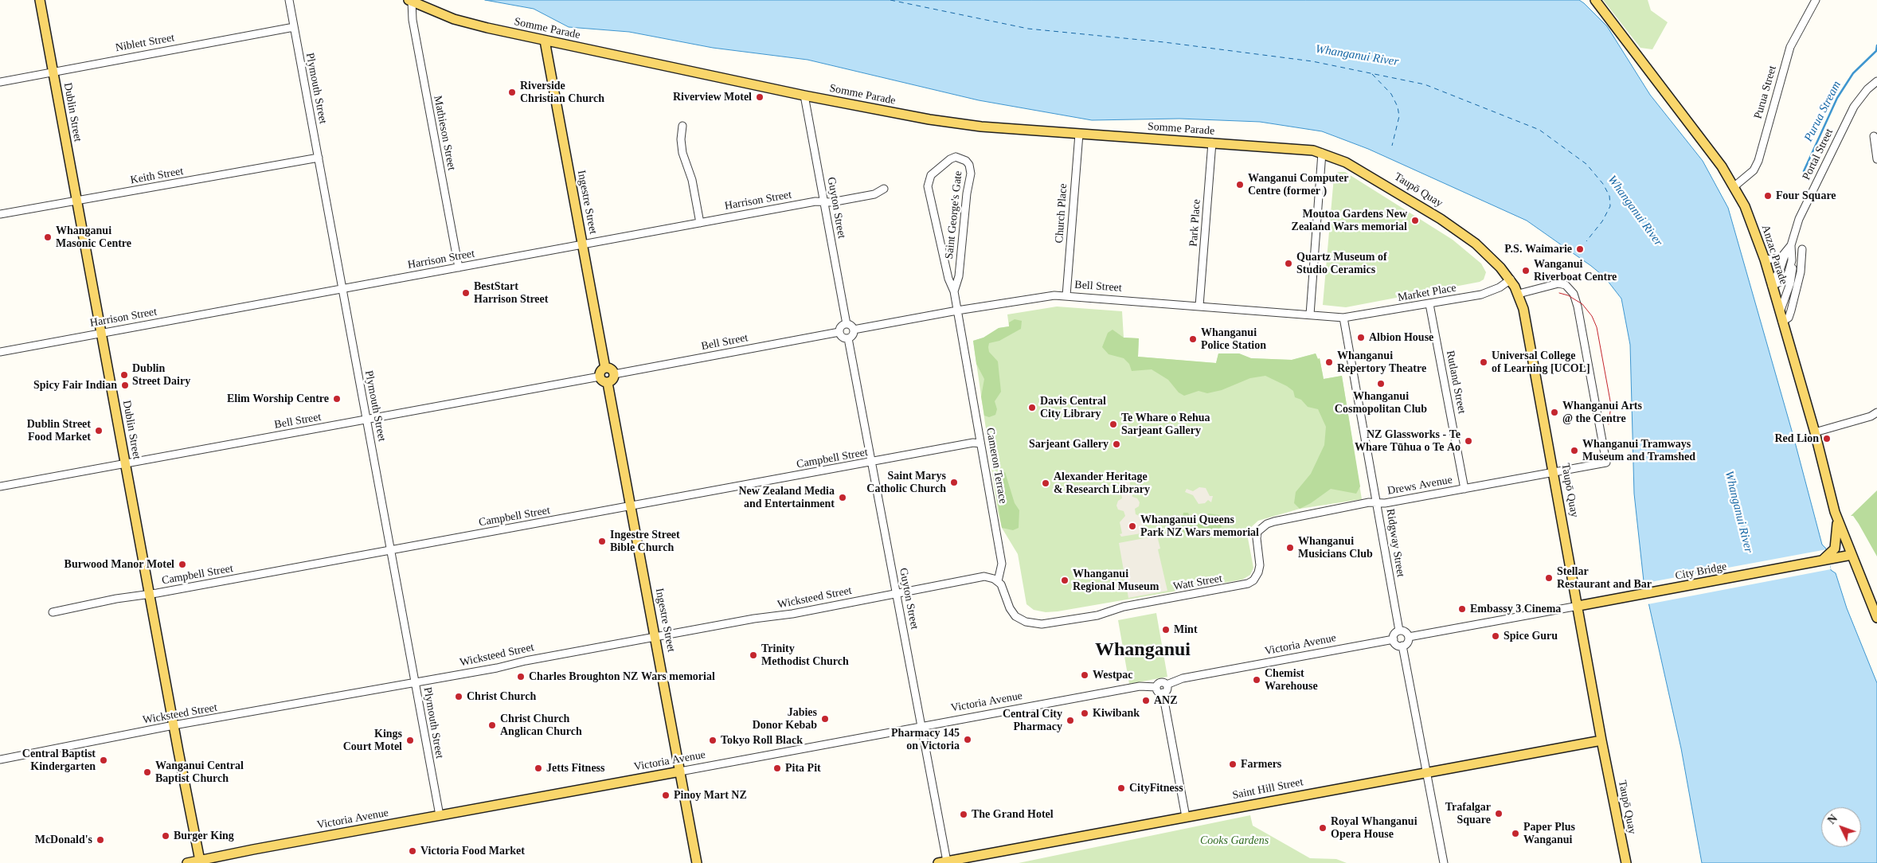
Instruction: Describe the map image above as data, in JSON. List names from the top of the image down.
{
  "streets": {
    "main road": [
      "Somme Parade",
      "Dublin Street",
      "Taupō Quay",
      "Ingestre Street",
      "Anzac Parade",
      "City Bridge",
      "Victoria Avenue",
      "Saint Hill Street"
    ],
    "street": [
      "Niblett Street",
      "Plymouth Street",
      "Purua Street",
      "Mathieson Street",
      "Portal Street",
      "Keith Street",
      "Harrison Street",
      "Guyton Street",
      "Church Place",
      "Saint George's Gate",
      "Park Place",
      "Bell Street",
      "Market Place",
      "Rutland Street",
      "Campbell Street",
      "Cameron Terrace",
      "Drews Avenue",
      "Ridgway Street",
      "Watt Street",
      "Wicksteed Street"
    ]
  },
  "crossings": [
    ["Somme Parade", "Mathieson Street"],
    ["Somme Parade", "Taupō Quay"],
    ["Somme Parade", "Ingestre Street"],
    ["Somme Parade", "Guyton Street"],
    ["Somme Parade", "Church Place"],
    ["Somme Parade", "Park Place"],
    ["Niblett Street", "Plymouth Street"],
    ["Niblett Street", "Dublin Street"],
    ["Plymouth Street", "Keith Street"],
    ["Plymouth Street", "Harrison Street"],
    ["Plymouth Street", "Bell Street"],
    ["Plymouth Street", "Campbell Street"],
    ["Plymouth Street", "Wicksteed Street"],
    ["Plymouth Street", "Victoria Avenue"],
    ["Purua Street", "Anzac Parade"],
    ["Dublin Street", "Keith Street"],
    ["Dublin Street", "Harrison Street"],
    ["Dublin Street", "Bell Street"],
    ["Dublin Street", "Campbell Street"],
    ["Dublin Street", "Wicksteed Street"],
    ["Dublin Street", "Victoria Avenue"],
    ["Mathieson Street", "Harrison Street"],
    ["Portal Street", "Anzac Parade"],
    ["Taupō Quay", "Market Place"],
    ["Taupō Quay", "Drews Avenue"],
    ["Taupō Quay", "City Bridge"],
    ["Taupō Quay", "Saint Hill Street"],
    ["Harrison Street", "Ingestre Street"],
    ["Harrison Street", "Guyton Street"],
    ["Ingestre Street", "Bell Street"],
    ["Ingestre Street", "Campbell Street"],
    ["Ingestre Street", "Wicksteed Street"],
    ["Ingestre Street", "Victoria Avenue"],
    ["Guyton Street", "Bell Street"],
    ["Guyton Street", "Campbell Street"],
    ["Guyton Street", "Wicksteed Street"],
    ["Guyton Street", "Victoria Avenue"],
    ["Guyton Street", "Saint Hill Street"],
    ["Church Place", "Bell Street"],
    ["Saint George's Gate", "Bell Street"],
    ["Saint George's Gate", "Cameron Terrace"],
    ["Park Place", "Bell Street"],
    ["Anzac Parade", "City Bridge"],
    ["Bell Street", "Market Place"],
    ["Bell Street", "Cameron Terrace"],
    ["Bell Street", "Ridgway Street"],
    ["Market Place", "Rutland Street"],
    ["Market Place", "Ridgway Street"],
    ["Rutland Street", "Drews Avenue"],
    ["Campbell Street", "Cameron Terrace"],
    ["Cameron Terrace", "Watt Street"],
    ["Cameron Terrace", "Wicksteed Street"],
    ["Drews Avenue", "Ridgway Street"],
    ["Drews Avenue", "Watt Street"],
    ["Ridgway Street", "Victoria Avenue"],
    ["Watt Street", "Wicksteed Street"]
  ],
  "districts": ["Whanganui"],
  "water": ["Whanganui River", "Purua Stream"],
  "parks": ["Cooks Gardens"],
  "places": [
    "Riverside Christian Church",
    "Riverview Motel",
    "Wanganui Computer Centre (former )",
    "Four Square",
    "Moutoa Gardens New Zealand Wars memorial",
    "Whanganui Masonic Centre",
    "P.S. Waimarie",
    "Quartz Museum of Studio Ceramics",
    "Wanganui Riverboat Centre",
    "BestStart Harrison Street",
    "Albion House",
    "Whanganui Police Station",
    "Whanganui Repertory Theatre",
    "Universal College of Learning [UCOL]",
    "Dublin Street Dairy",
    "Whanganui Cosmopolitan Club",
    "Spicy Fair Indian",
    "Elim Worship Centre",
    "Davis Central City Library",
    "Whanganui Arts @ the Centre",
    "Te Whare o Rehua Sarjeant Gallery",
    "Dublin Street Food Market",
    "Red Lion",
    "NZ Glassworks - Te Whare Tūhua o Te Ao",
    "Sarjeant Gallery",
    "Whanganui Tramways Museum and Tramshed",
    "Saint Marys Catholic Church",
    "Alexander Heritage & Research Library",
    "New Zealand Media and Entertainment",
    "Whanganui Queens Park NZ Wars memorial",
    "Ingestre Street Bible Church",
    "Whanganui Musicians Club",
    "Burwood Manor Motel",
    "Stellar Restaurant and Bar",
    "Whanganui Regional Museum",
    "Embassy 3 Cinema",
    "Mint",
    "Spice Guru",
    "Trinity Methodist Church",
    "Westpac",
    "Charles Broughton NZ Wars memorial",
    "Chemist Warehouse",
    "Christ Church",
    "ANZ",
    "Kiwibank",
    "Jabies Donor Kebab",
    "Central City Pharmacy",
    "Christ Church Anglican Church",
    "Pharmacy 145 on Victoria",
    "Kings Court Motel",
    "Tokyo Roll Black",
    "Central Baptist Kindergarten",
    "Farmers",
    "Jetts Fitness",
    "Pita Pit",
    "Wanganui Central Baptist Church",
    "CityFitness",
    "Pinoy Mart NZ",
    "Trafalgar Square",
    "The Grand Hotel",
    "Royal Whanganui Opera House",
    "Paper Plus Wanganui",
    "Burger King",
    "McDonald's",
    "Victoria Food Market"
  ],
  "north": "top left"
}
